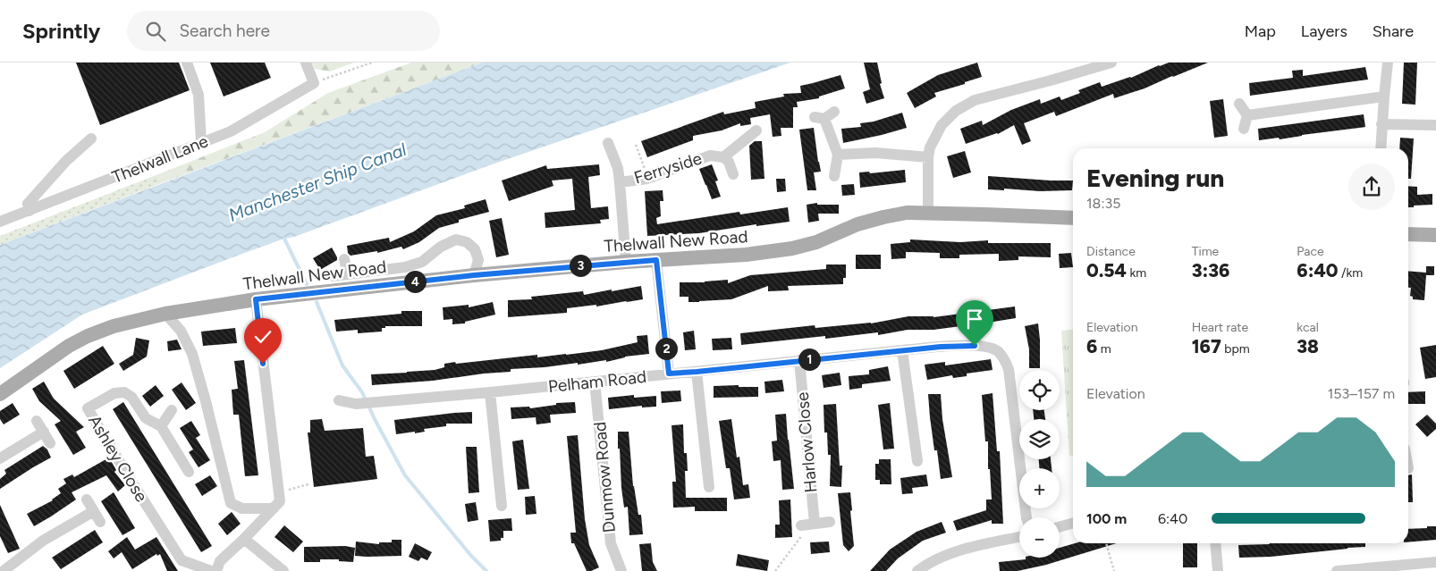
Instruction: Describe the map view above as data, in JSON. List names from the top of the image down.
{
  "streets": {
    "main road": ["Thelwall New Road"],
    "street": [
      "Thelwall Lane",
      "Ferryside",
      "Pelham Road",
      "Harlow Close",
      "Ashley Close",
      "Dunmow Road"
    ]
  },
  "crossings": [
    ["Ferryside", "Thelwall New Road"],
    ["Pelham Road", "Harlow Close"],
    ["Pelham Road", "Dunmow Road"]
  ],
  "water": ["Manchester Ship Canal"],
  "page": {
    "header": "Sprintly",
    "search": "Search here",
    "nav": ["Map", "Layers", "Share"],
    "heading": ["Evening run", "18:35"],
    "stats": [
      ["Distance", "0.54 km"],
      ["Time", "3:36"],
      ["Pace", "6:40 /km"],
      ["Elevation", "6 m"],
      ["Heart rate", "167 bpm"],
      ["kcal", "38"]
    ],
    "pins": [
      "3",
      "4",
      "2",
      "1"
    ],
    "map_buttons": ["+", "−"],
    "chart": ["Elevation", "153–157 m"],
    "list": [
      {
        "name": "100 m",
        "note": "6:40"
      }
    ]
  }
}
